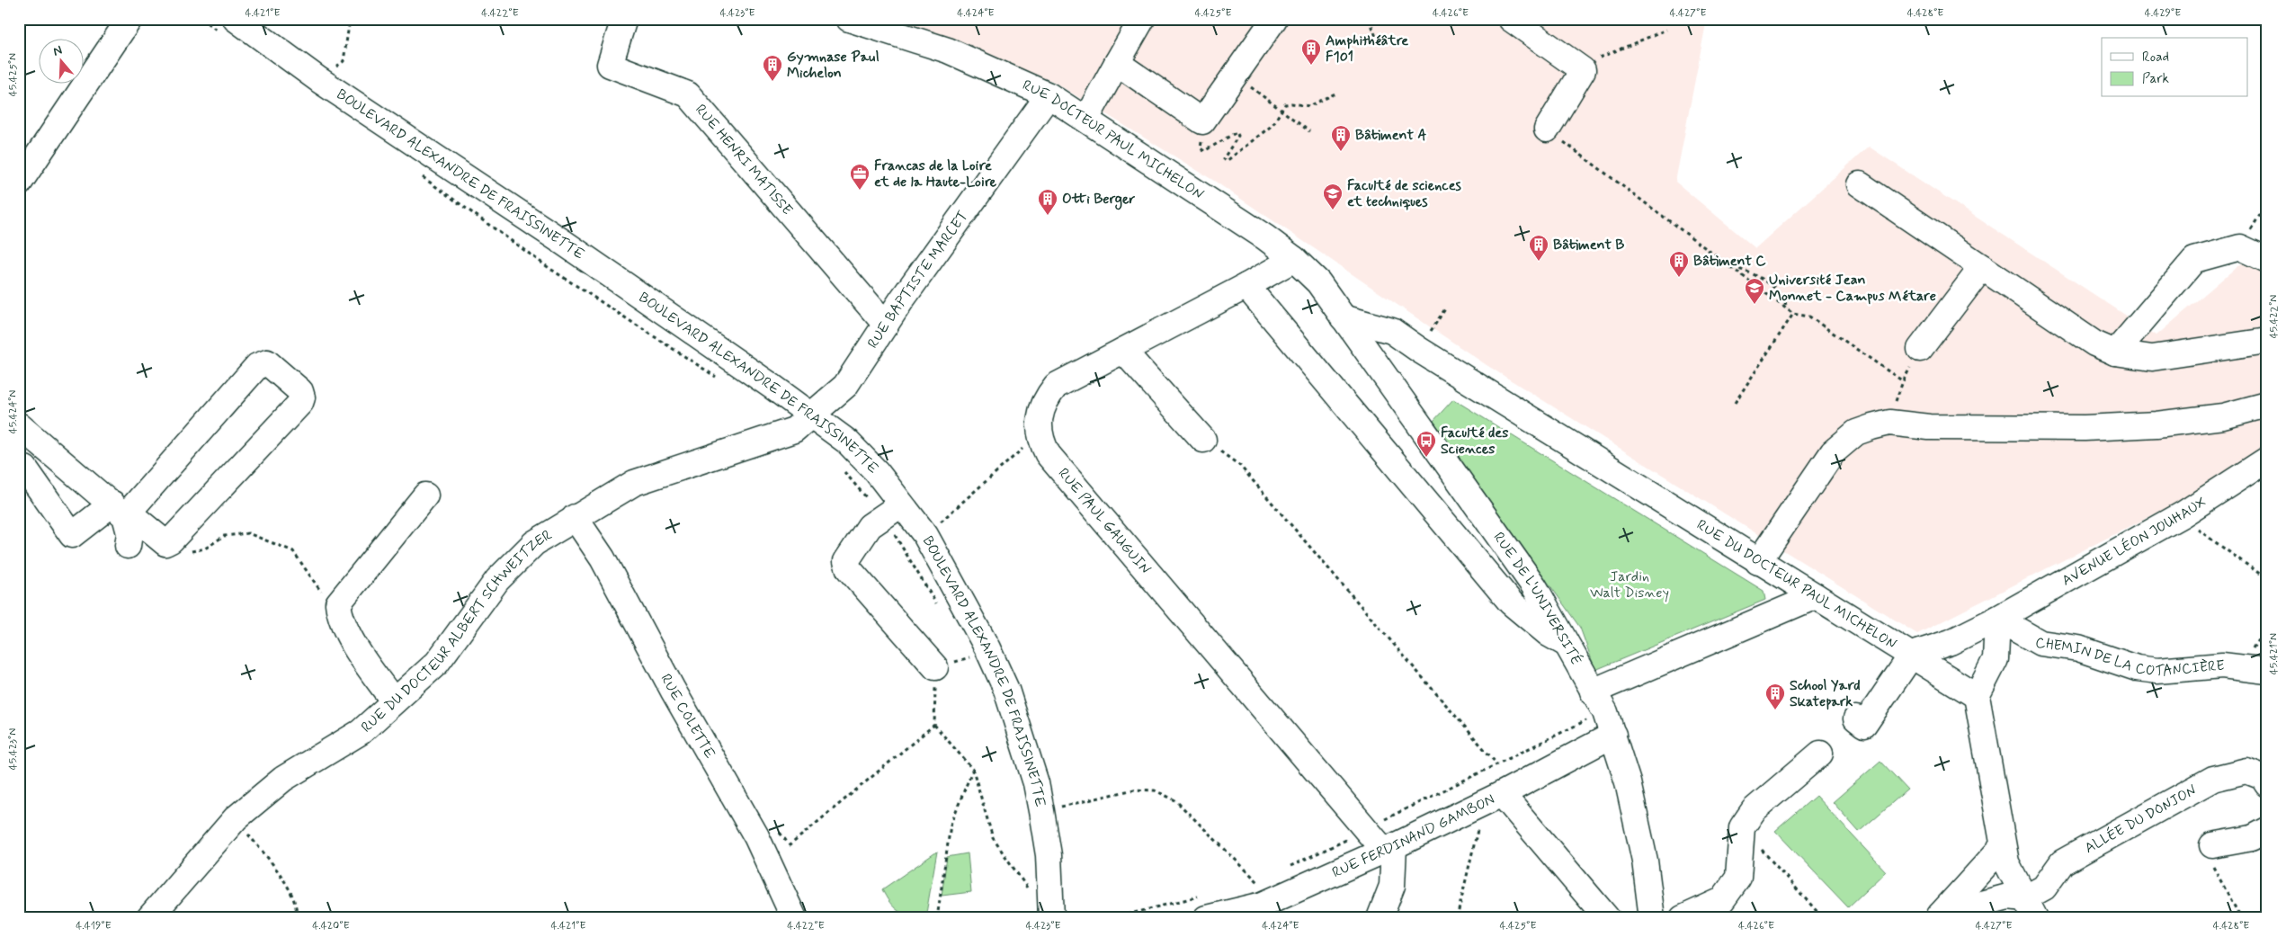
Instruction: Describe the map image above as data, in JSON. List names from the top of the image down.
{
  "streets": {
    "street": [
      "RUE DOCTEUR PAUL MICHELON",
      "RUE HENRI MATISSE",
      "BOULEVARD ALEXANDRE DE FRAISSINETTE",
      "RUE BAPTISTE MARCET",
      "RUE PAUL GAUGUIN",
      "AVENUE LÉON JOUHAUX",
      "RUE DU DOCTEUR PAUL MICHELON",
      "RUE DE L'UNIVERSITÉ",
      "RUE DU DOCTEUR ALBERT SCHWEITZER",
      "CHEMIN DE LA COTANCIÈRE",
      "RUE COLETTE",
      "ALLÉE DU DONJON",
      "RUE FERDINAND GAMBON"
    ]
  },
  "crossings": [
    ["RUE DOCTEUR PAUL MICHELON", "RUE BAPTISTE MARCET"],
    ["RUE DOCTEUR PAUL MICHELON", "RUE PAUL GAUGUIN"],
    ["RUE DOCTEUR PAUL MICHELON", "RUE DU DOCTEUR PAUL MICHELON"],
    ["RUE DOCTEUR PAUL MICHELON", "RUE DE L'UNIVERSITÉ"],
    ["RUE HENRI MATISSE", "RUE BAPTISTE MARCET"],
    ["BOULEVARD ALEXANDRE DE FRAISSINETTE", "RUE BAPTISTE MARCET"],
    ["BOULEVARD ALEXANDRE DE FRAISSINETTE", "RUE DU DOCTEUR ALBERT SCHWEITZER"],
    ["RUE BAPTISTE MARCET", "RUE DU DOCTEUR ALBERT SCHWEITZER"],
    ["RUE PAUL GAUGUIN", "RUE FERDINAND GAMBON"],
    ["AVENUE LÉON JOUHAUX", "RUE DU DOCTEUR PAUL MICHELON"],
    ["AVENUE LÉON JOUHAUX", "CHEMIN DE LA COTANCIÈRE"],
    ["RUE DU DOCTEUR PAUL MICHELON", "RUE DE L'UNIVERSITÉ"],
    ["RUE DE L'UNIVERSITÉ", "RUE FERDINAND GAMBON"],
    ["RUE DU DOCTEUR ALBERT SCHWEITZER", "RUE COLETTE"]
  ],
  "parks": ["Jardin Walt Disney"],
  "places": {
    "building": [
      "Amphithéâtre F101",
      "Gymnase Paul Michelon",
      "Bâtiment A",
      "Otti Berger",
      "Bâtiment B",
      "Bâtiment C",
      "School Yard Skatepark"
    ],
    "office": ["Francas de la Loire et de la Haute-Loire"],
    "school or university": ["Faculté de sciences et techniques", "Université Jean Monnet - Campus Métare"],
    "bus stop": ["Faculté des Sciences"]
  },
  "legend": ["Road", "Park"],
  "north": "top",
  "coordinates": [
    "4.421°E",
    "4.422°E",
    "4.423°E",
    "4.424°E",
    "4.425°E",
    "4.426°E",
    "4.427°E",
    "4.428°E",
    "4.429°E",
    "45.425°N",
    "45.422°N",
    "45.424°N",
    "45.421°N",
    "45.423°N",
    "4.419°E",
    "4.420°E"
  ]
}
